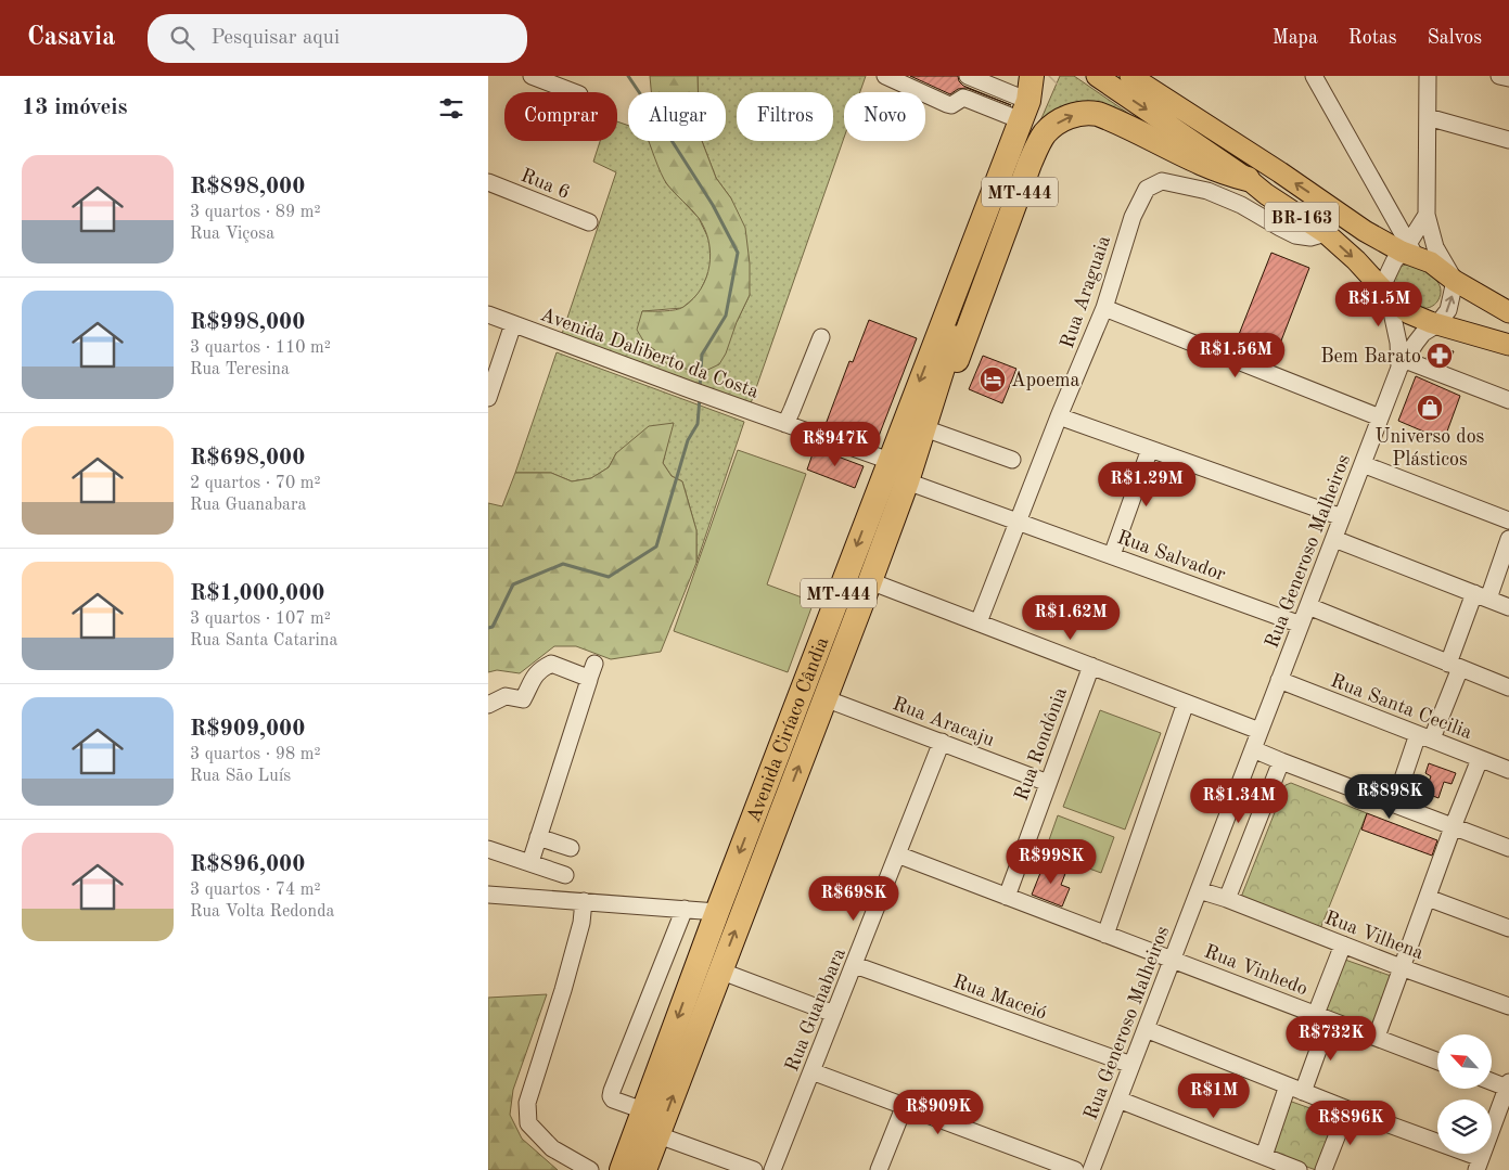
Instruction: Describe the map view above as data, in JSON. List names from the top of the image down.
{
  "streets": {
    "highway": ["MT-444", "Avenida Ciríaco Cândia"],
    "main road": ["BR-163"],
    "street": [
      "Rua 6",
      "Rua Araguaia",
      "Avenida Daliberto da Costa",
      "Rua Generoso Malheiros",
      "Rua Salvador",
      "Rua Santa Cecilia",
      "Rua Aracaju",
      "Rua Rondônia",
      "Rua Vilhena",
      "Rua Vinhedo",
      "Rua Maceió",
      "Rua Guanabara"
    ]
  },
  "crossings": [
    ["MT-444", "BR-163"],
    ["MT-444", "Avenida Ciríaco Cândia"],
    ["BR-163", "Rua Araguaia"],
    ["BR-163", "Rua Generoso Malheiros"],
    ["Rua Araguaia", "Rua Salvador"],
    ["Avenida Daliberto da Costa", "Avenida Ciríaco Cândia"],
    ["Rua Generoso Malheiros", "Rua Salvador"],
    ["Rua Generoso Malheiros", "Rua Santa Cecilia"],
    ["Rua Generoso Malheiros", "Rua Vinhedo"],
    ["Rua Generoso Malheiros", "Rua Maceió"],
    ["Rua Salvador", "Avenida Ciríaco Cândia"],
    ["Rua Aracaju", "Avenida Ciríaco Cândia"],
    ["Rua Aracaju", "Rua Rondônia"],
    ["Rua Aracaju", "Rua Guanabara"],
    ["Rua Rondônia", "Rua Vinhedo"],
    ["Rua Vinhedo", "Rua Guanabara"],
    ["Rua Maceió", "Rua Guanabara"]
  ],
  "places": {
    "pharmacy": ["Bem Barato"],
    "hotel": ["Apoema"],
    "shop": ["Universo dos Plásticos"]
  },
  "north": "top left",
  "page": {
    "header": "Casavia",
    "search": "Pesquisar aqui",
    "nav": ["Mapa", "Rotas", "Salvos"],
    "heading": "13 imóveis",
    "chip": [
      "Comprar",
      "Alugar",
      "Filtros",
      "Novo"
    ],
    "list": [
      {
        "name": "R$898,000",
        "note": "3 quartos · 89 m² · Rua Viçosa"
      },
      {
        "name": "R$998,000",
        "note": "3 quartos · 110 m² · Rua Teresina"
      },
      {
        "name": "R$698,000",
        "note": "2 quartos · 70 m² · Rua Guanabara"
      },
      {
        "name": "R$1,000,000",
        "note": "3 quartos · 107 m² · Rua Santa Catarina"
      },
      {
        "name": "R$909,000",
        "note": "3 quartos · 98 m² · Rua São Luís"
      },
      {
        "name": "R$896,000",
        "note": "3 quartos · 74 m² · Rua Volta Redonda"
      }
    ],
    "price": [
      "R$1.5M",
      "R$1.56M",
      "R$947K",
      "R$1.29M",
      "R$1.62M",
      "R$898K",
      "R$1.34M",
      "R$998K",
      "R$698K",
      "R$732K",
      "R$1M",
      "R$909K",
      "R$896K"
    ]
  }
}
